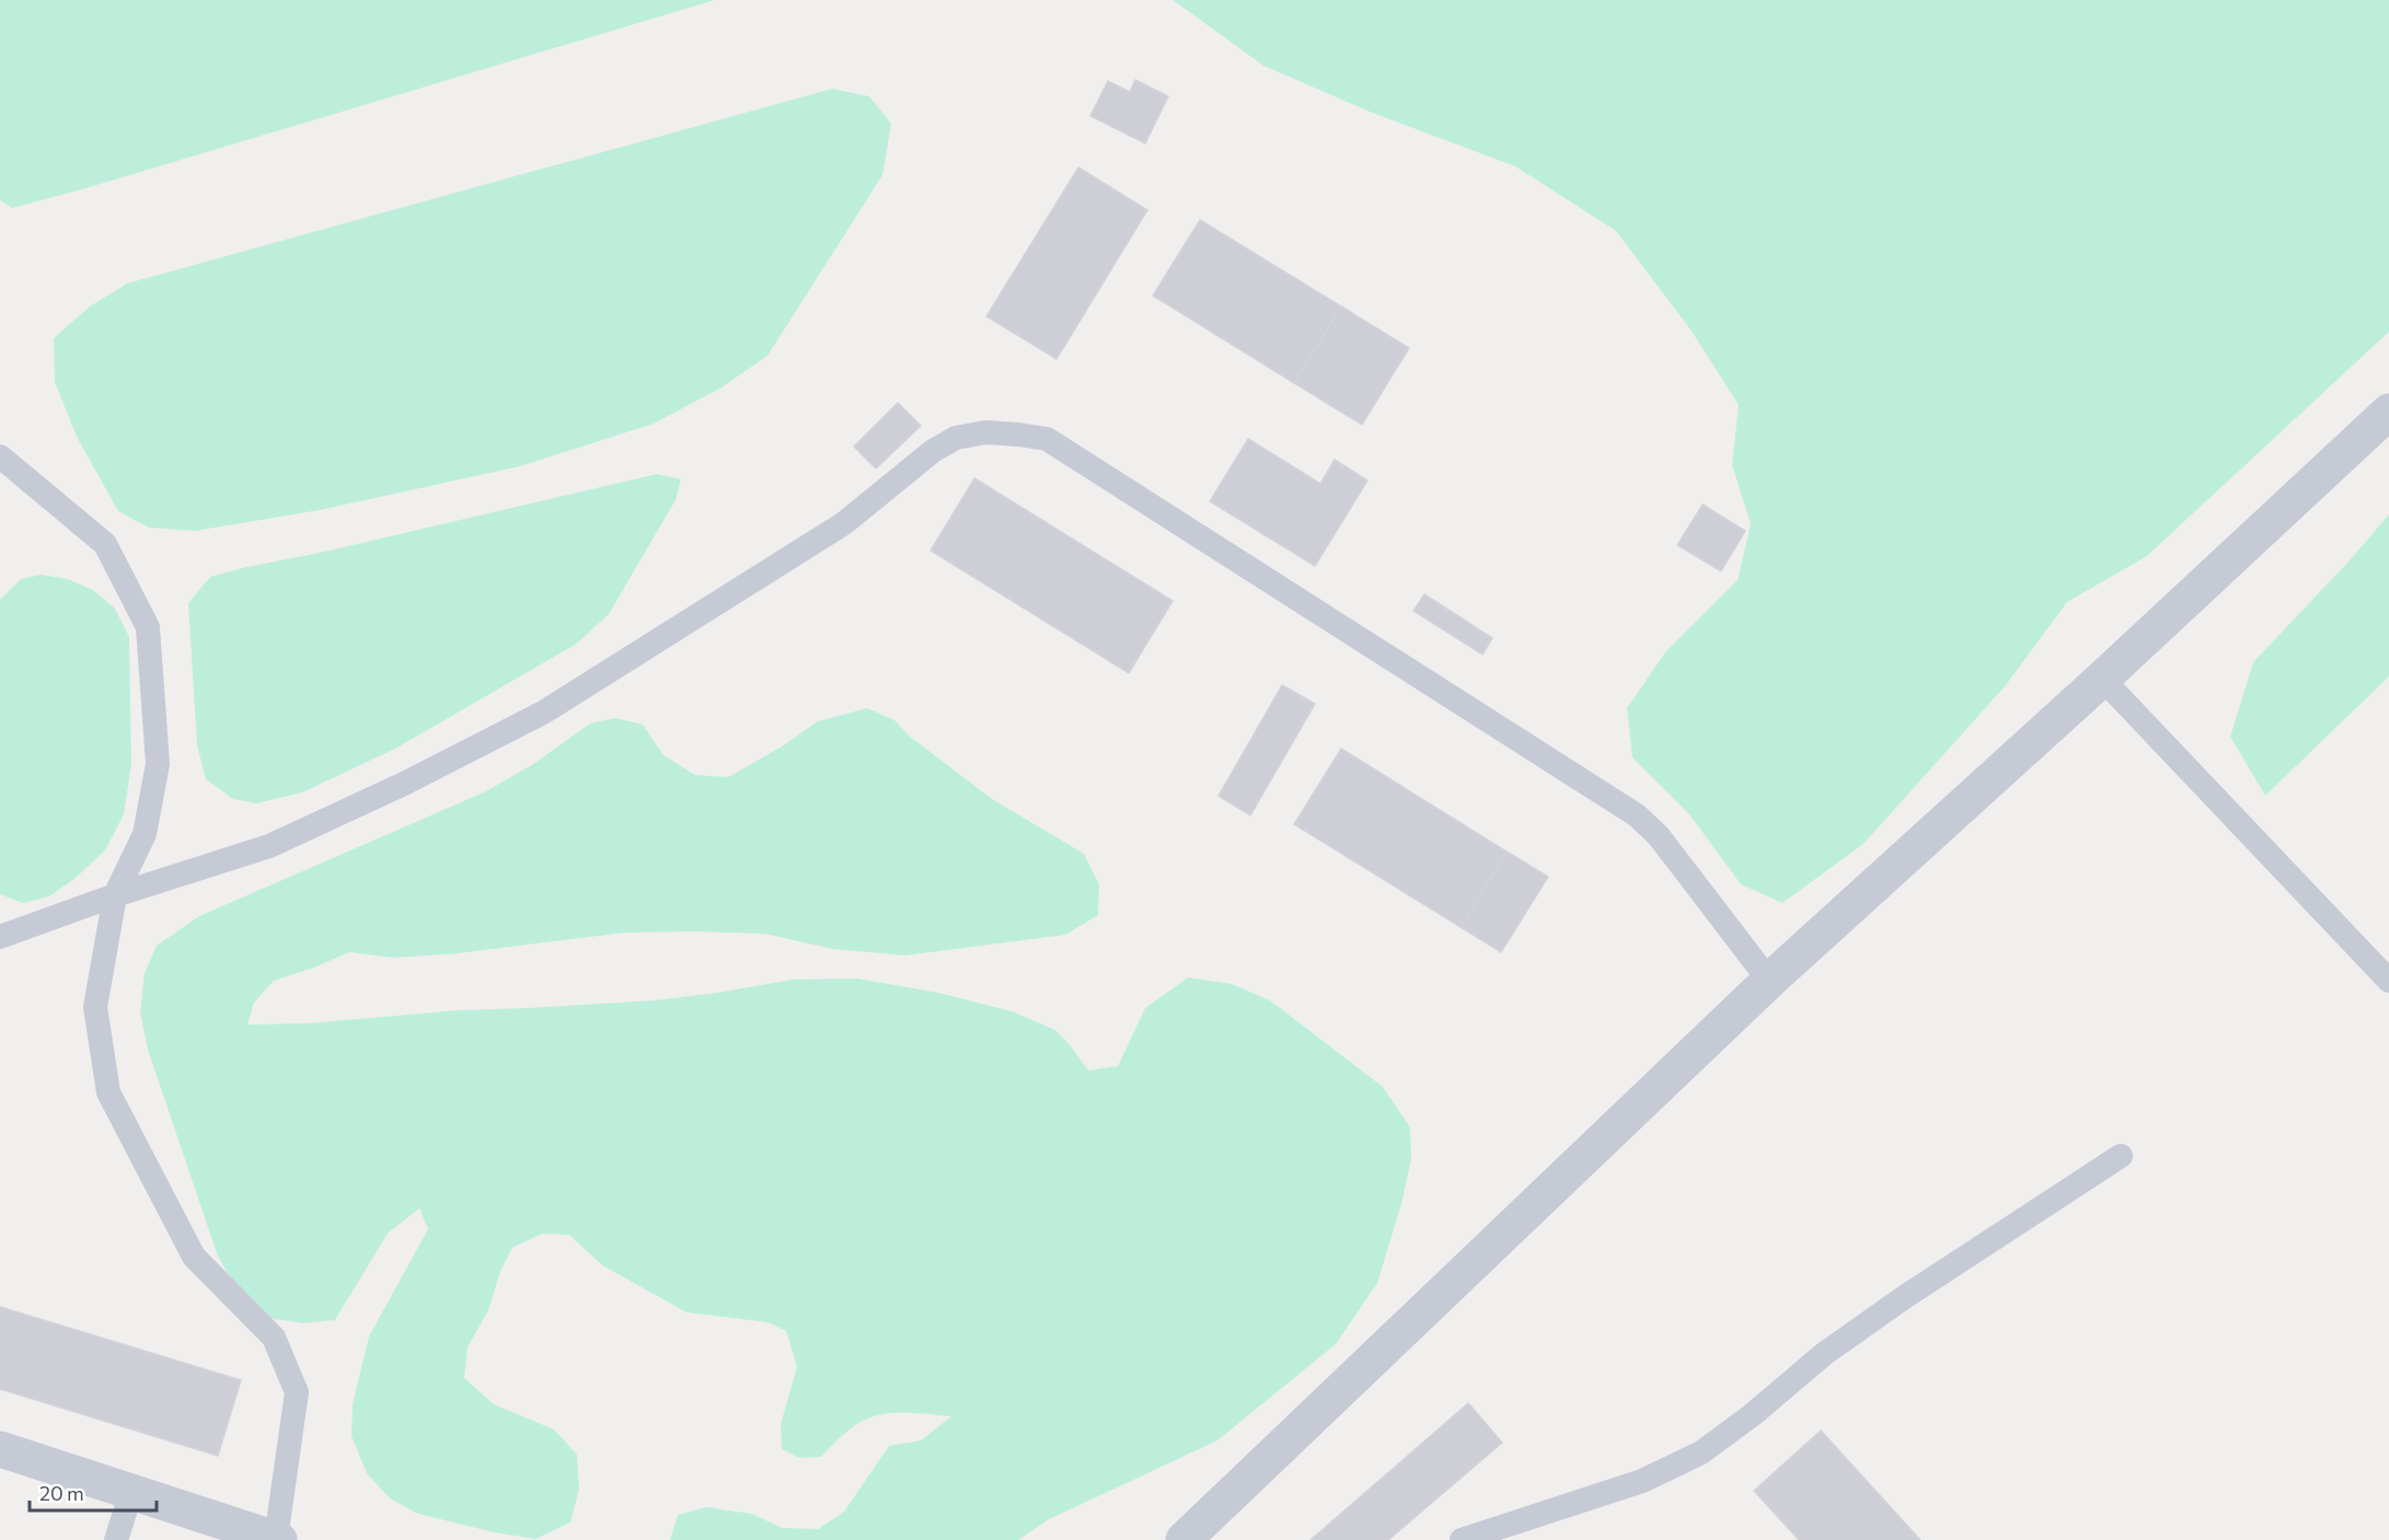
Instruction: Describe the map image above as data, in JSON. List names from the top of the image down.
{
  "scale_bar": "20 m"
}
